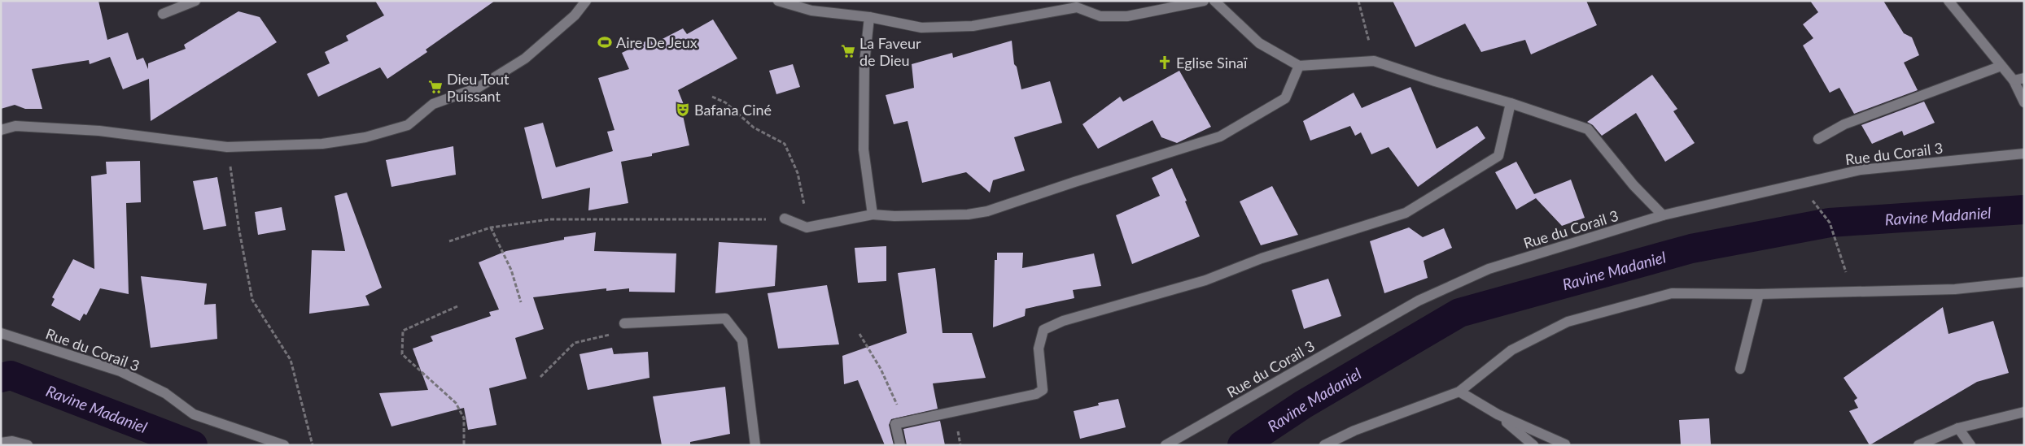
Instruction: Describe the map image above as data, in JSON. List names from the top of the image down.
{
  "streets": {
    "street": ["Rue du Corail 3"]
  },
  "water": ["Ravine Madaniel"],
  "places": {
    "sports": ["Aire De Jeux"],
    "supermarket": ["La Faveur de Dieu", "Dieu Tout Puissant"],
    "church": ["Eglise Sinaï"],
    "theatre": ["Bafana Ciné"]
  }
}
